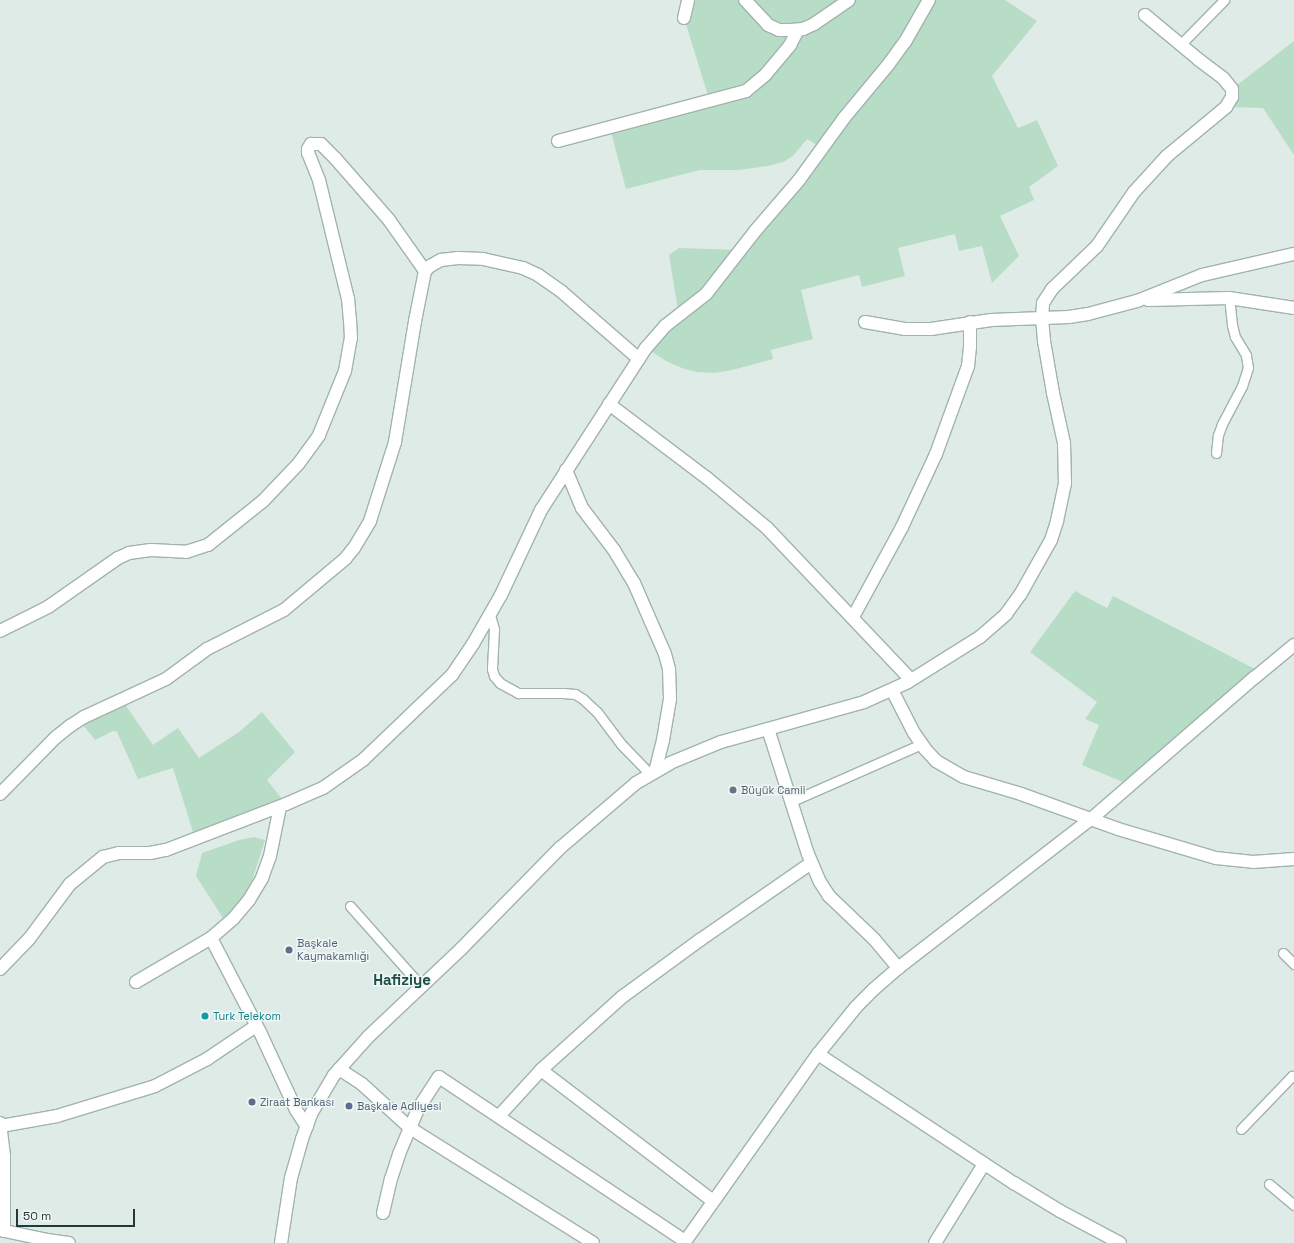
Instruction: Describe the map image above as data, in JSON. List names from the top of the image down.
{
  "districts": ["Hafiziye"],
  "places": [
    "Büyük Camii",
    "Başkale Kaymakamlığı",
    "Turk Telekom",
    "Ziraat Bankası",
    "Başkale Adliyesi"
  ],
  "scale_bar": "50 m"
}
